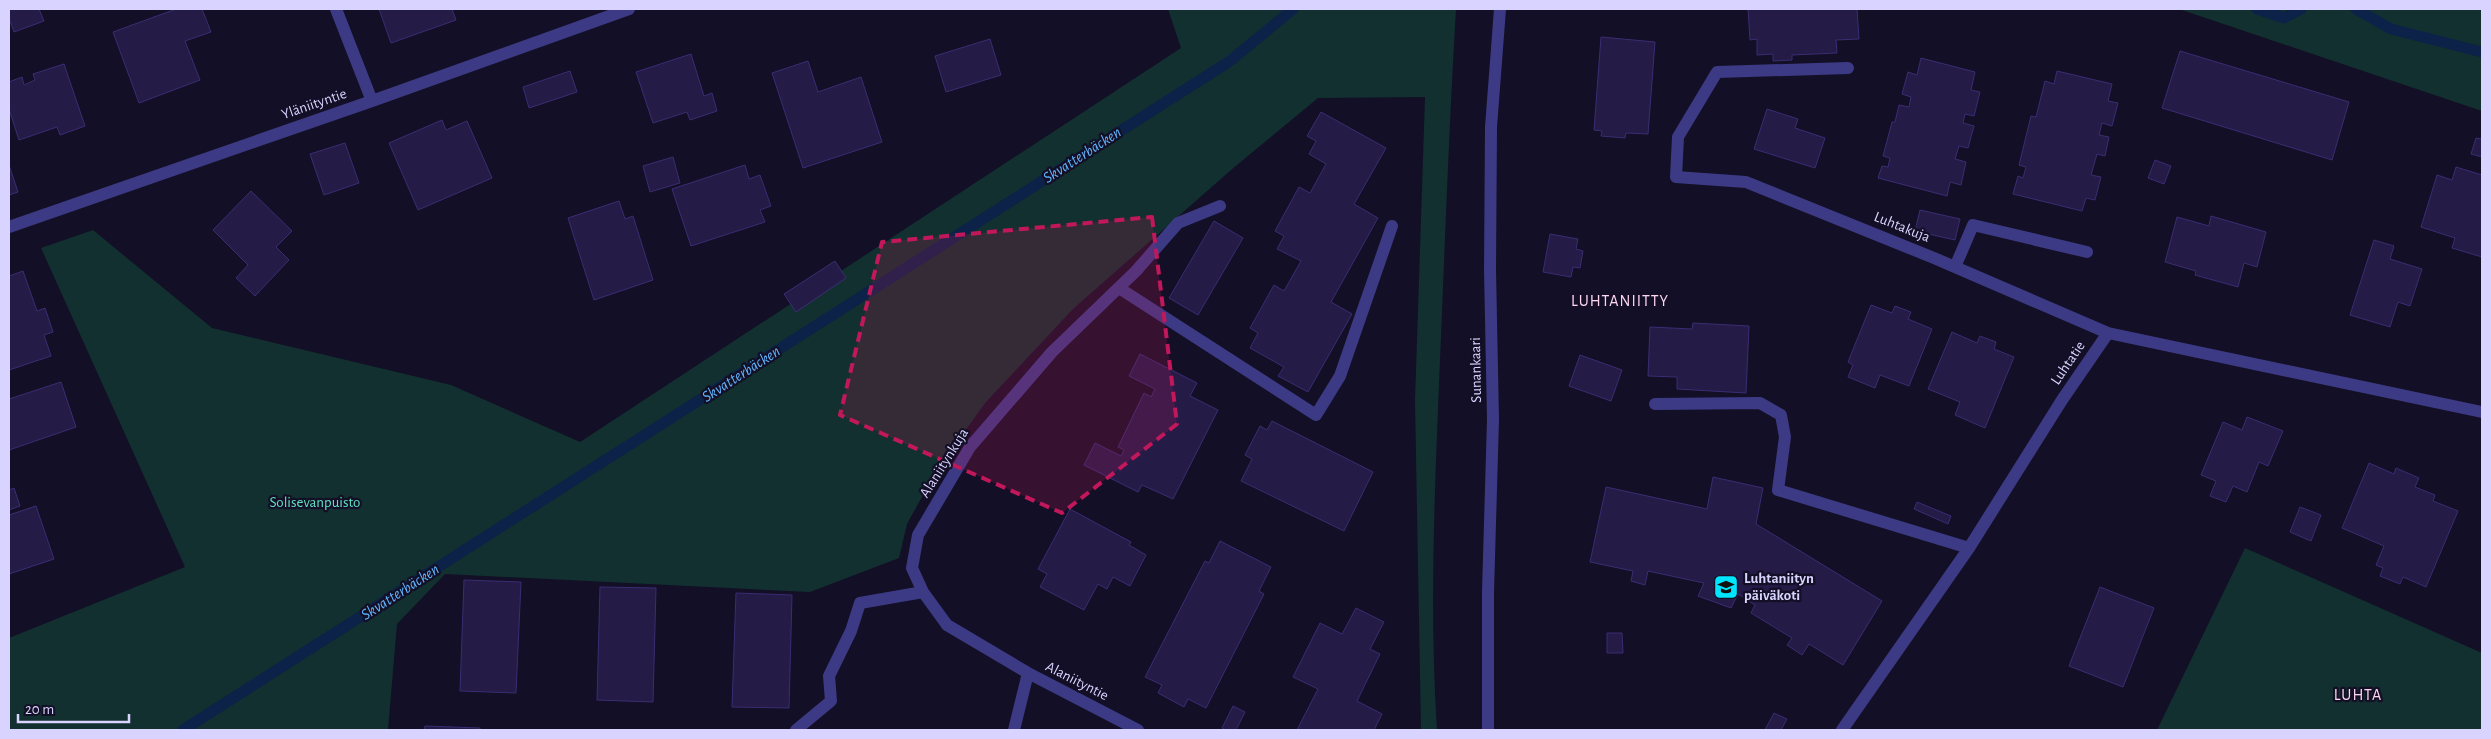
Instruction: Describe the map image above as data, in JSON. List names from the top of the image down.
{
  "streets": {
    "street": [
      "Yläniityntie",
      "Luhtakuja",
      "Luhtatie",
      "Sunankaari",
      "Alaniitynkuja",
      "Alaniityntie"
    ]
  },
  "crossings": [
    ["Luhtakuja", "Luhtatie"],
    ["Alaniitynkuja", "Alaniityntie"]
  ],
  "districts": ["LUHTANIITTY", "LUHTA"],
  "water": ["Skvatterbäcken"],
  "parks": ["Solisevanpuisto"],
  "places": {
    "school or university": ["Luhtaniityn päiväkoti"]
  },
  "scale_bar": "20 m"
}
